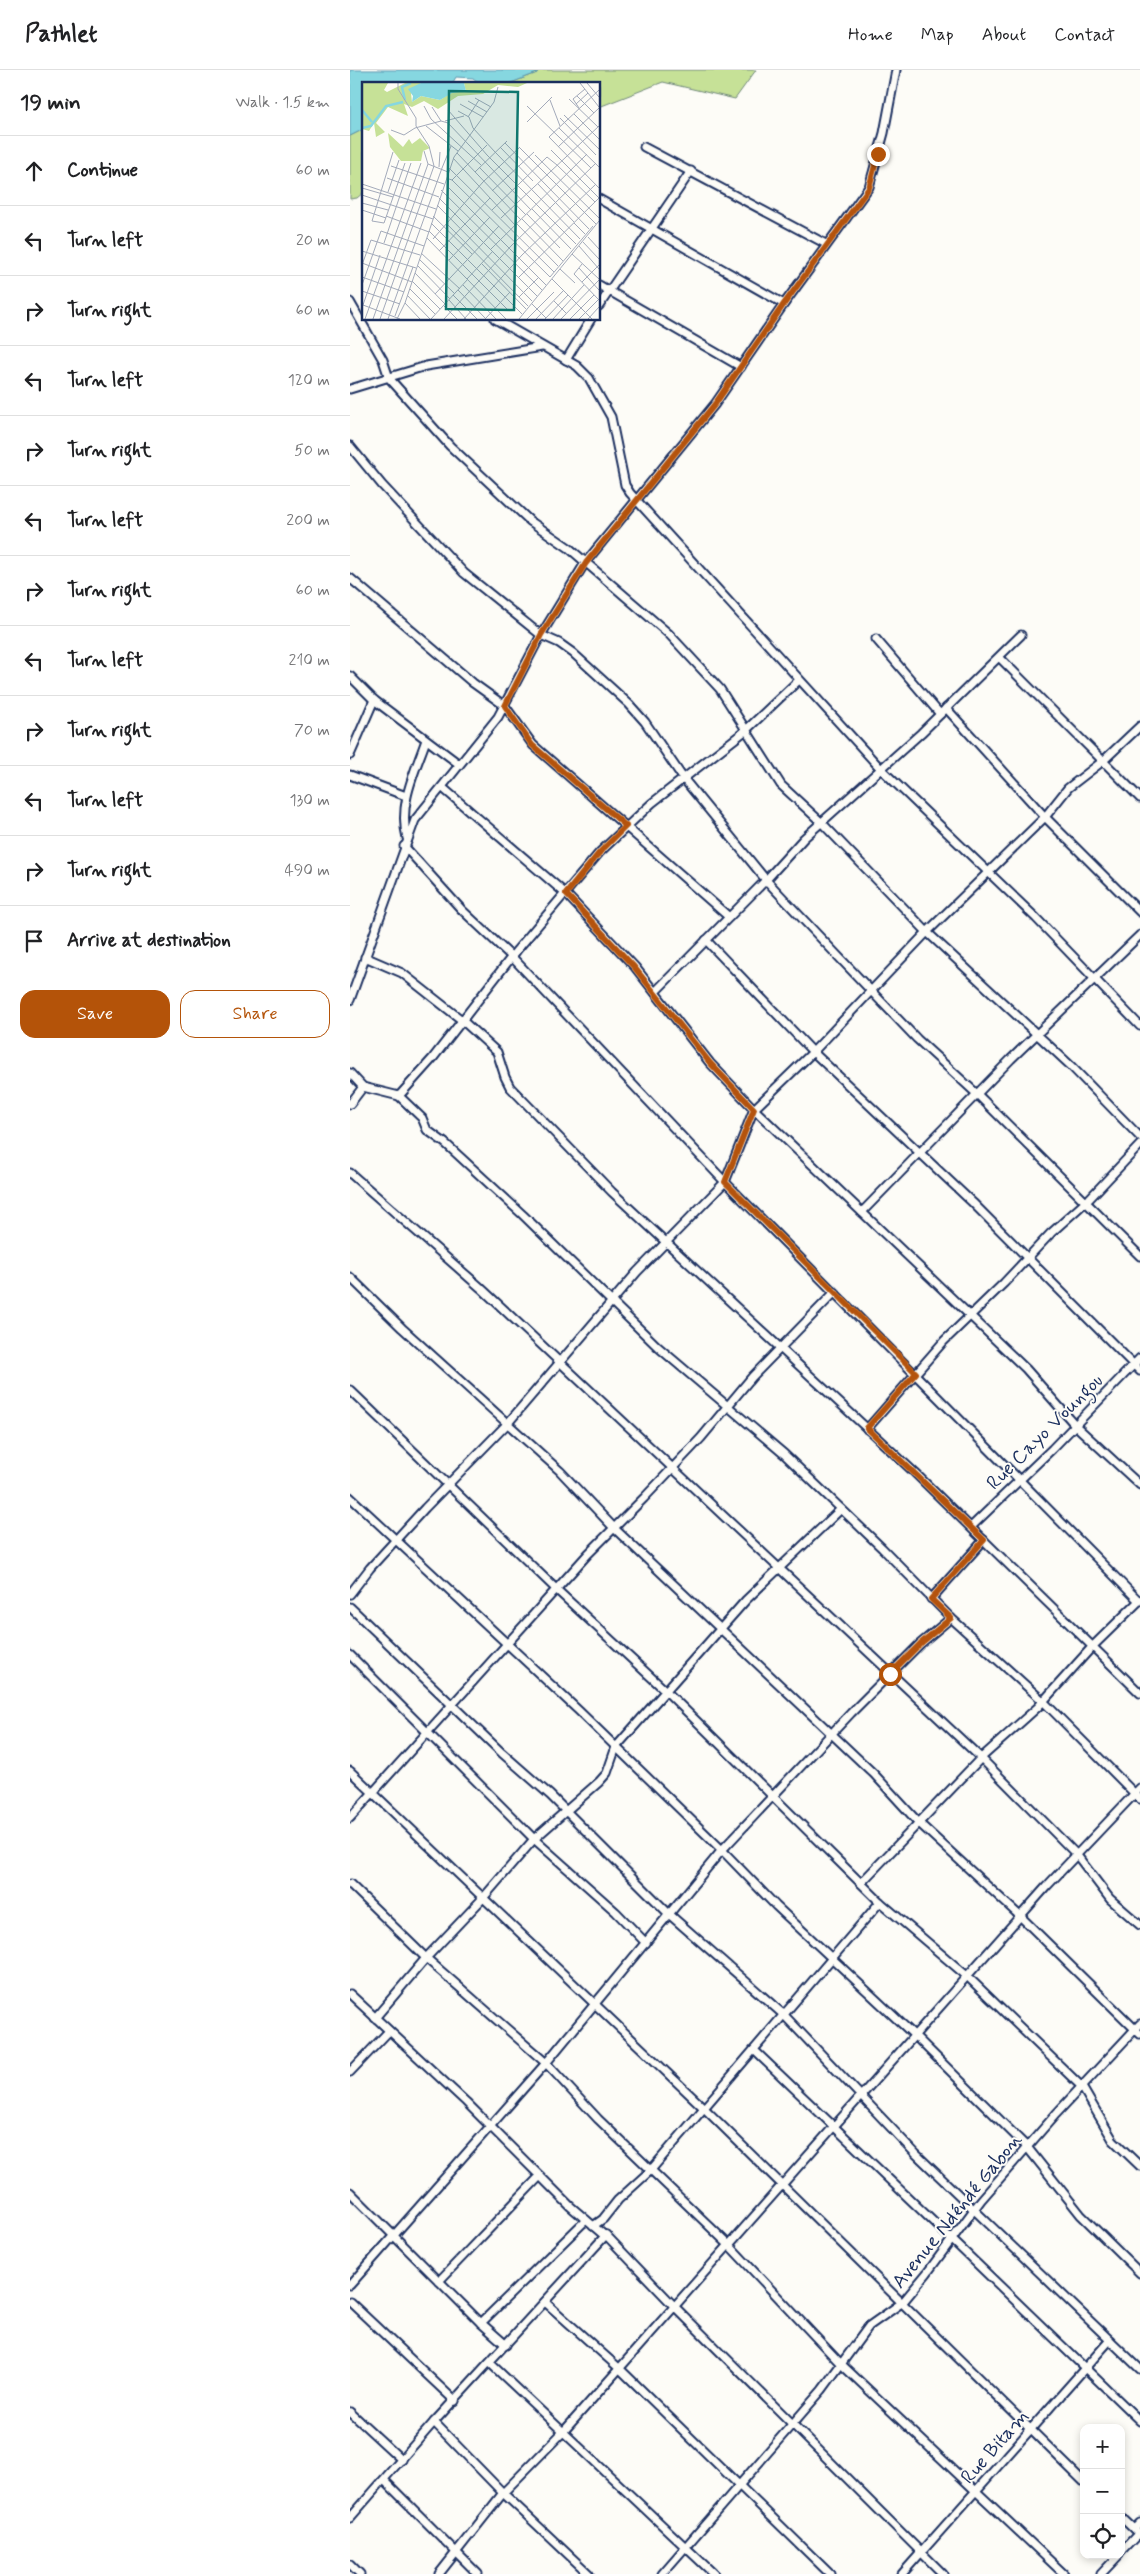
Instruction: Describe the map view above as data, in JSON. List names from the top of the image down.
{
  "streets": {
    "street": ["Rue Cayo Voungou", "Avenue Ndéndé Gabon", "Rue Bitam"]
  },
  "page": {
    "header": "Pathlet",
    "nav": [
      "Home",
      "Map",
      "About",
      "Contact"
    ],
    "heading": ["19 min", "Walk · 1.5 km"],
    "list": [
      ["Continue", "60 m"],
      ["Turn left", "20 m"],
      ["Turn right", "60 m"],
      ["Turn left", "120 m"],
      ["Turn right", "50 m"],
      ["Turn left", "200 m"],
      ["Turn right", "60 m"],
      ["Turn left", "210 m"],
      ["Turn right", "70 m"],
      ["Turn left", "130 m"],
      ["Turn right", "490 m"],
      "Arrive at destination"
    ],
    "buttons": ["Save", "Share"],
    "map_buttons": ["+", "−"]
  }
}
